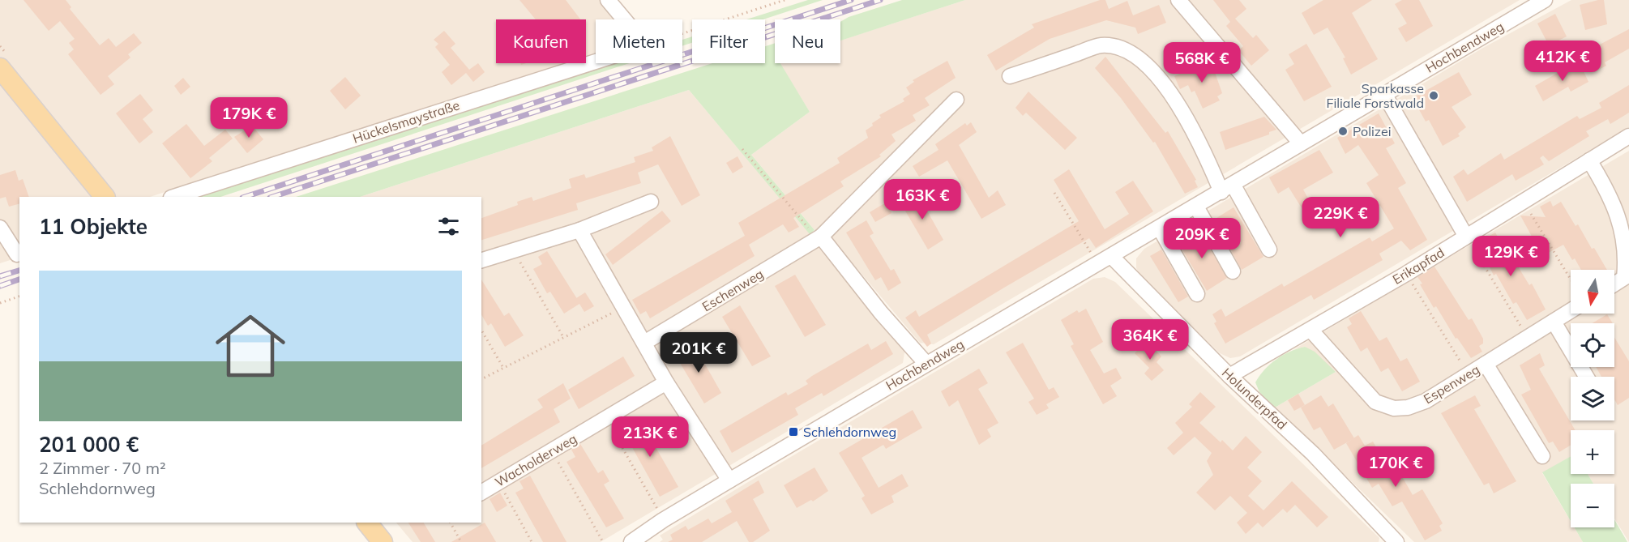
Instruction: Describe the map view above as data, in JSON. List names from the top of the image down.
{
  "streets": {
    "street": [
      "Hochbendweg",
      "Hückelsmaystraße",
      "Erikapfad",
      "Eschenweg",
      "Espenweg",
      "Holunderpfad",
      "Wacholderweg"
    ]
  },
  "crossings": [
    ["Hochbendweg", "Holunderpfad"],
    ["Erikapfad", "Espenweg"],
    ["Erikapfad", "Holunderpfad"]
  ],
  "places": {
    "other": ["Sparkasse Filiale Forstwald", "Polizei"],
    "transit": ["Schlehdornweg"]
  },
  "north": "bottom",
  "page": {
    "chip": [
      "Kaufen",
      "Mieten",
      "Filter",
      "Neu"
    ],
    "price": [
      "412K €",
      "568K €",
      "179K €",
      "163K €",
      "229K €",
      "209K €",
      "129K €",
      "364K €",
      "201K €",
      "213K €",
      "170K €"
    ],
    "heading": "11 Objekte",
    "list": [
      {
        "name": "201 000 €",
        "note": "2 Zimmer · 70 m² · Schlehdornweg"
      }
    ],
    "map_buttons": ["+", "−"]
  }
}
